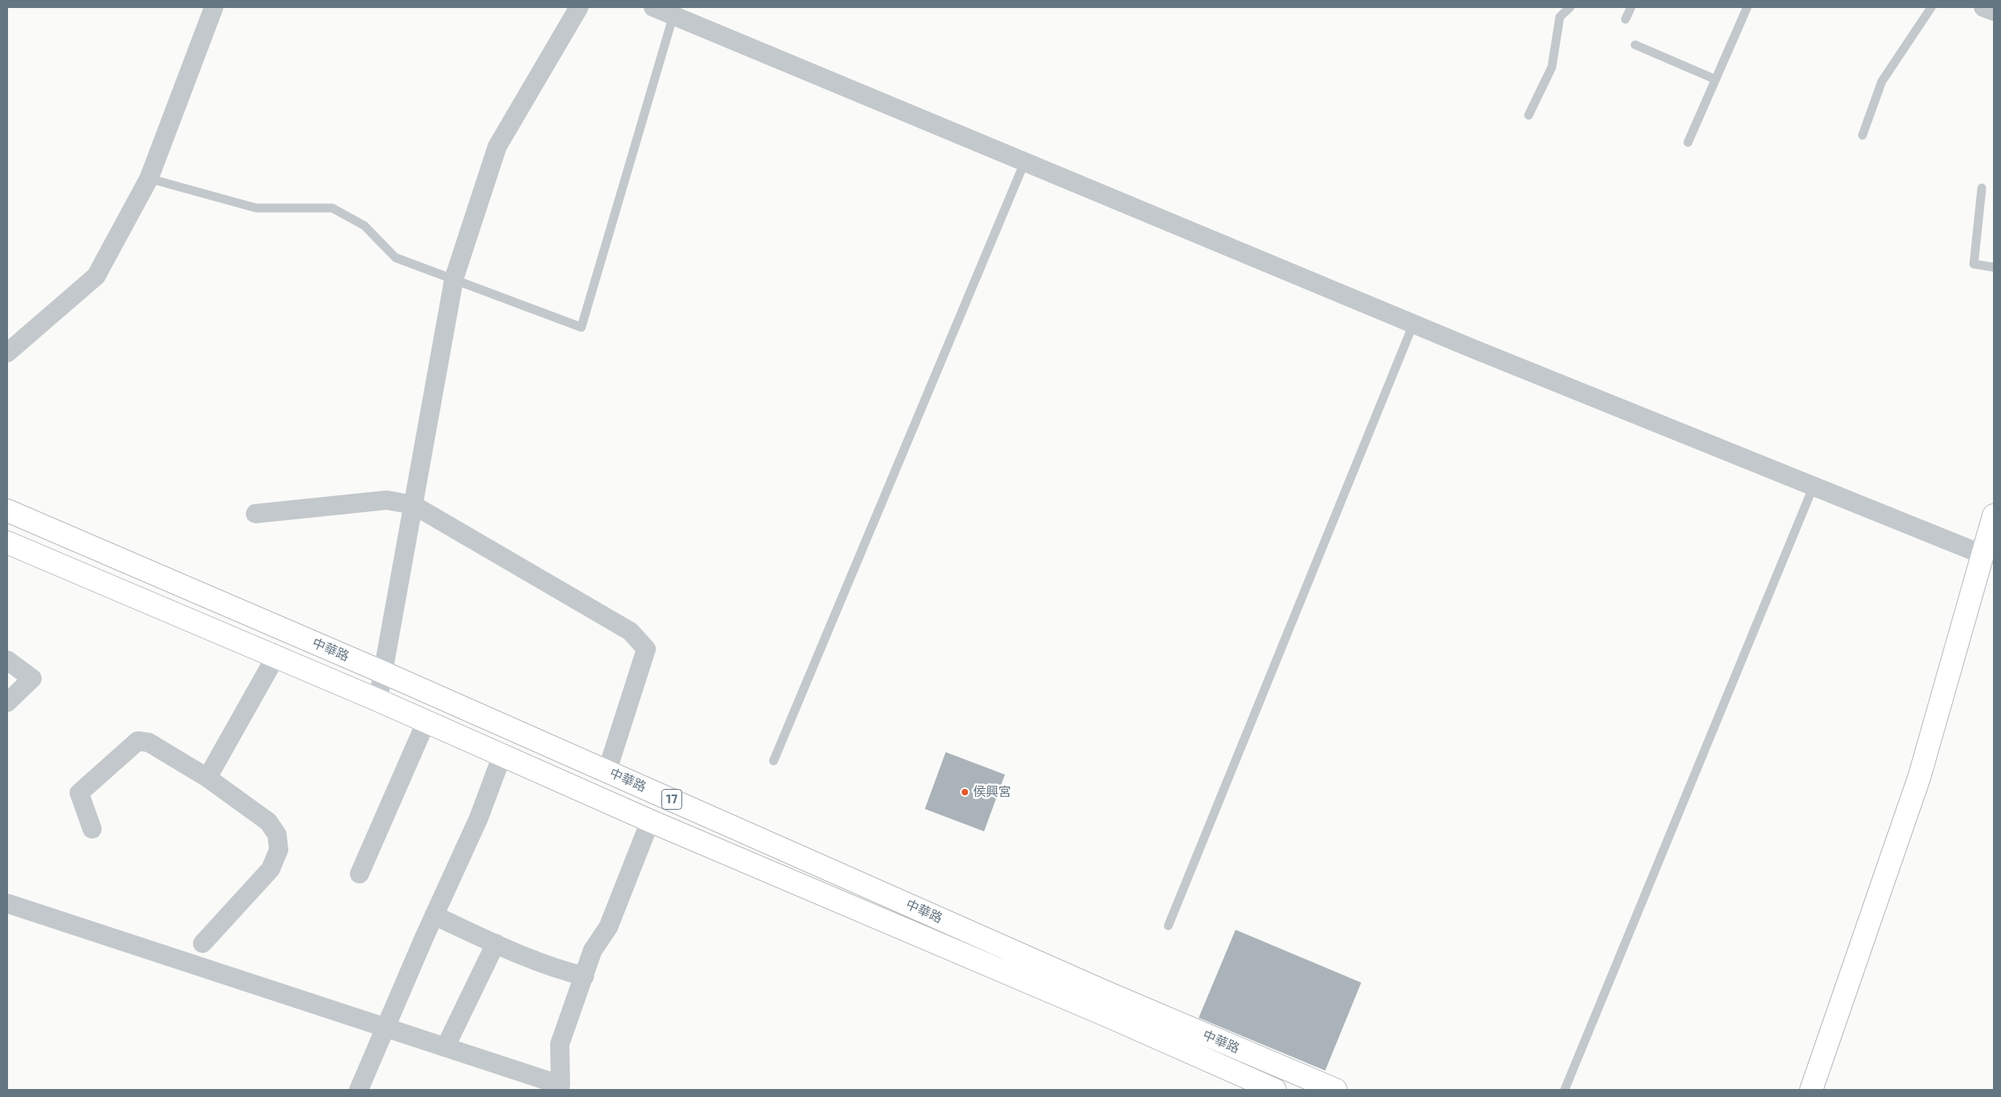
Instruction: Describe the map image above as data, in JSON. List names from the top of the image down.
{
  "streets": {
    "main road": ["中華路", "17"]
  },
  "places": ["侯興宮"]
}
